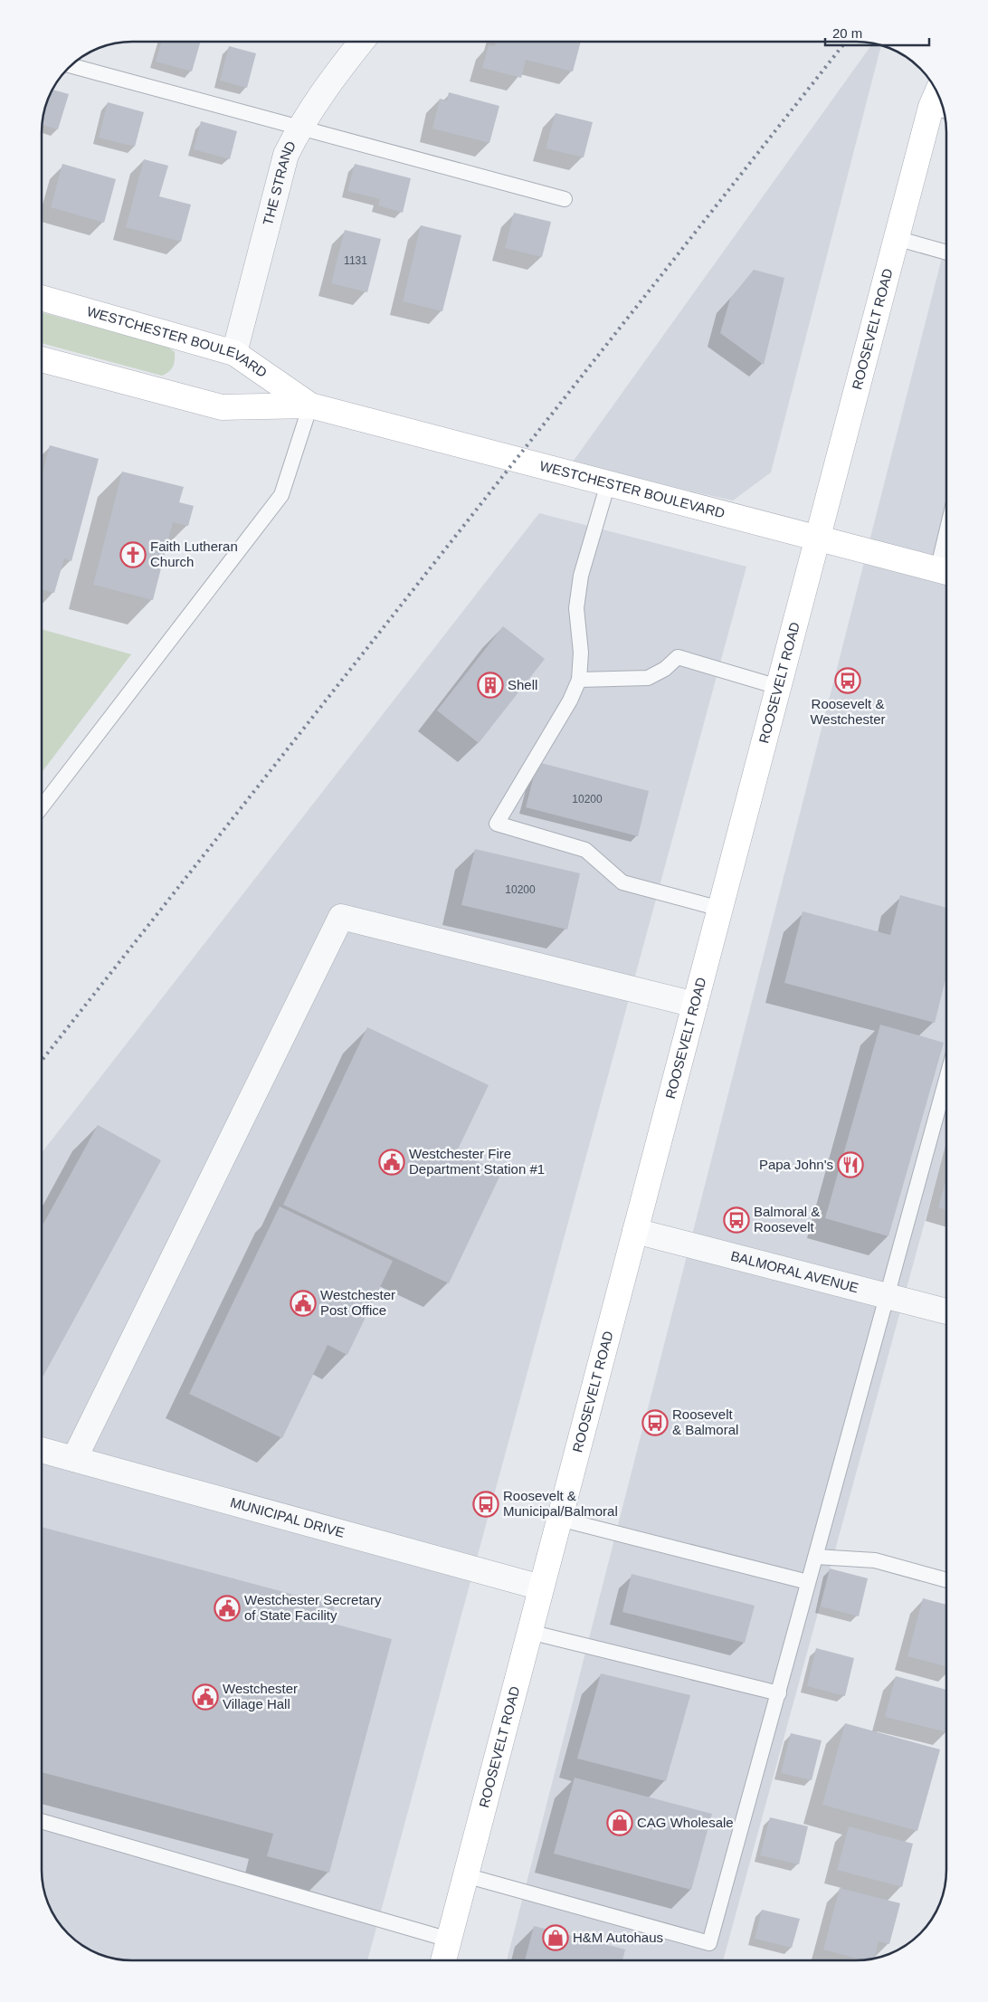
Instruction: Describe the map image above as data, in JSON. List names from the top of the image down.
{
  "streets": {
    "main road": ["ROOSEVELT ROAD", "WESTCHESTER BOULEVARD"],
    "street": ["THE STRAND", "BALMORAL AVENUE", "MUNICIPAL DRIVE"]
  },
  "crossings": [
    ["THE STRAND", "WESTCHESTER BOULEVARD"],
    ["ROOSEVELT ROAD", "WESTCHESTER BOULEVARD"],
    ["ROOSEVELT ROAD", "BALMORAL AVENUE"],
    ["ROOSEVELT ROAD", "MUNICIPAL DRIVE"]
  ],
  "places": {
    "church": ["Faith Lutheran Church"],
    "bus stop": [
      "Roosevelt & Westchester",
      "Balmoral & Roosevelt",
      "Roosevelt & Balmoral",
      "Roosevelt & Municipal/Balmoral"
    ],
    "building": ["Shell"],
    "public building": [
      "Westchester Fire Department Station #1",
      "Westchester Post Office",
      "Westchester Secretary of State Facility",
      "Westchester Village Hall"
    ],
    "restaurant": ["Papa John's"],
    "shop": ["CAG Wholesale", "H&M Autohaus"]
  },
  "house_numbers": ["1131", "10200", "10200"],
  "scale_bar": "20 m"
}
